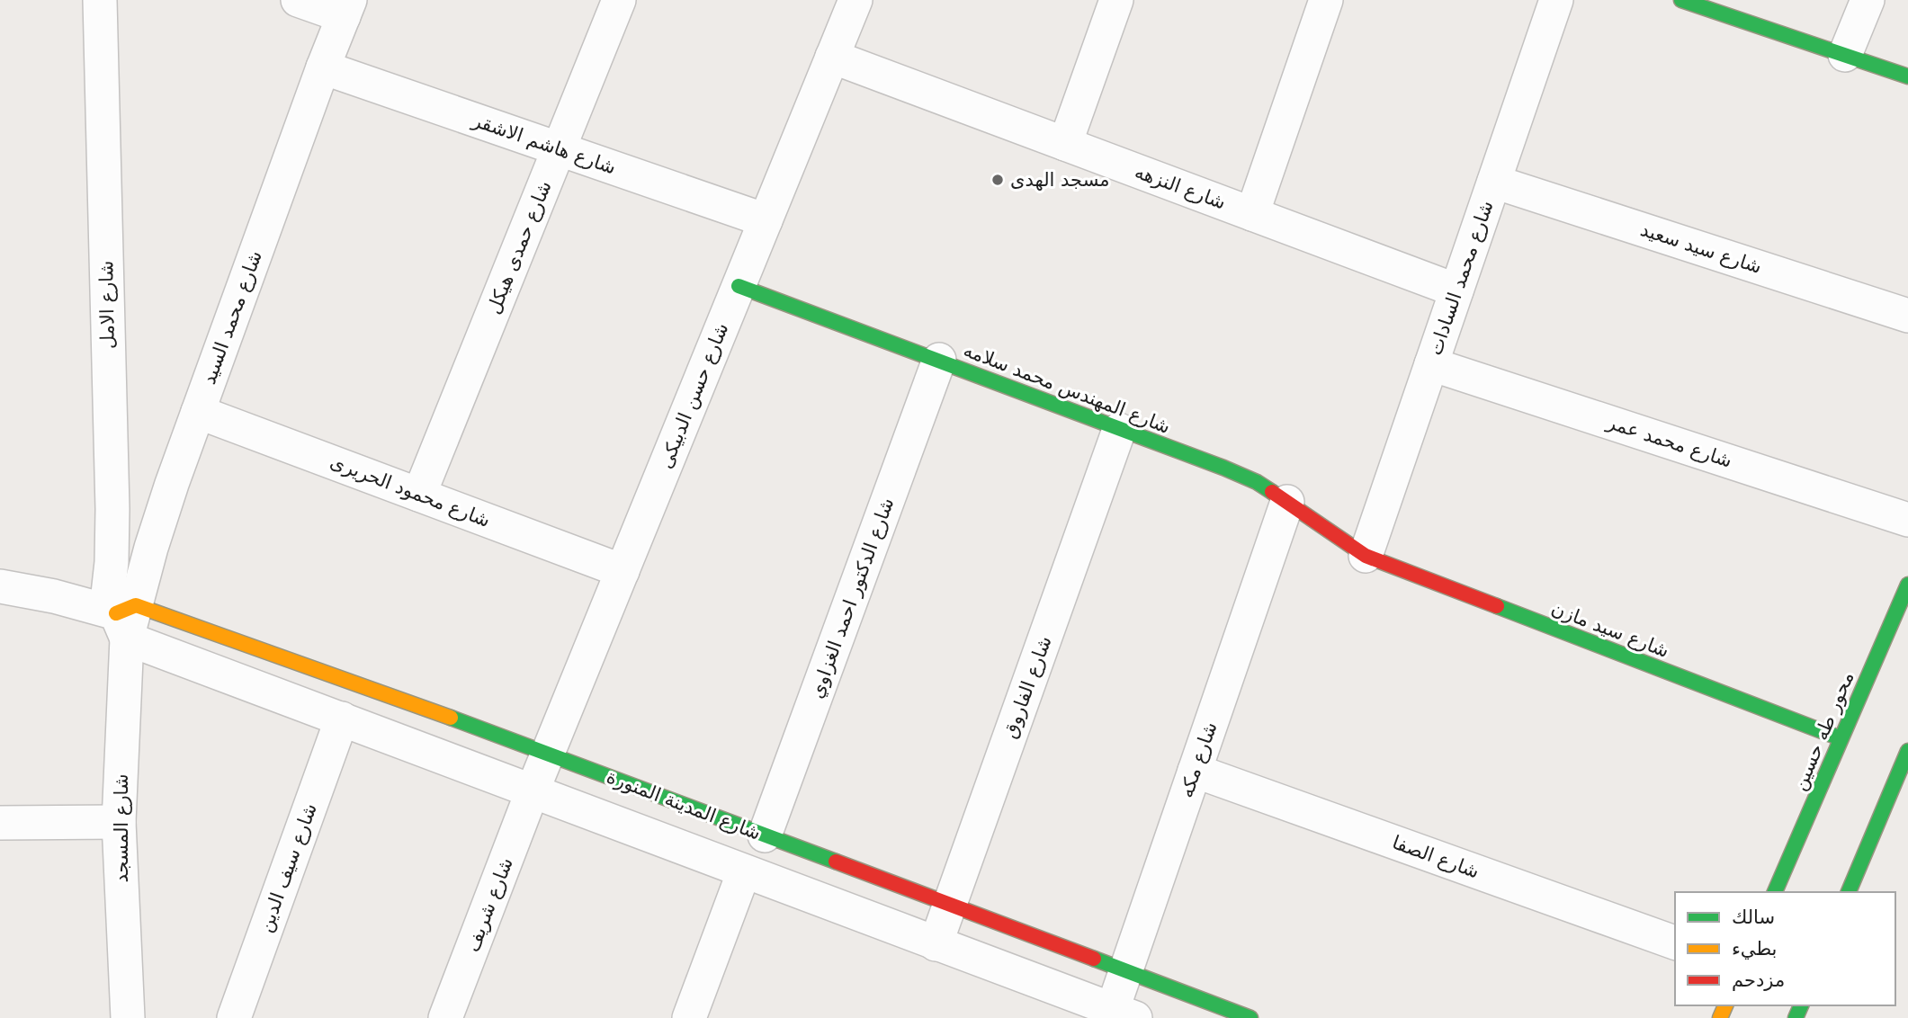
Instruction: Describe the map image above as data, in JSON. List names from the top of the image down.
{
  "streets": {
    "street": [
      "شارع هاشم الاشقر",
      "شارع النزهه",
      "شارع حمدى هيكل",
      "شارع سيد سعيد",
      "شارع محمد السادات",
      "شارع الامل",
      "شارع محمد السيد",
      "شارع المهندس محمد سلامه",
      "شارع حسن الدبيكى",
      "شارع محمد عمر",
      "شارع محمود الحريرى",
      "شارع الدكتور احمد الغزاوي",
      "شارع سيد مازن",
      "شارع الفاروق",
      "محور طه حسين",
      "شارع مكه",
      "شارع المدينة المنورة",
      "شارع المسجد",
      "شارع الصفا",
      "شارع سيف الدين",
      "شارع شريف"
    ]
  },
  "crossings": [
    ["شارع هاشم الاشقر", "شارع حمدى هيكل"],
    ["شارع هاشم الاشقر", "شارع محمد السيد"],
    ["شارع هاشم الاشقر", "شارع حسن الدبيكى"],
    ["شارع النزهه", "شارع محمد السادات"],
    ["شارع النزهه", "شارع حسن الدبيكى"],
    ["شارع حمدى هيكل", "شارع محمود الحريرى"],
    ["شارع سيد سعيد", "شارع محمد السادات"],
    ["شارع محمد السادات", "شارع المهندس محمد سلامه"],
    ["شارع محمد السادات", "شارع محمد عمر"],
    ["شارع محمد السادات", "شارع سيد مازن"],
    ["شارع الامل", "شارع محمد السيد"],
    ["شارع الامل", "شارع المدينة المنورة"],
    ["شارع الامل", "شارع المسجد"],
    ["شارع محمد السيد", "شارع محمود الحريرى"],
    ["شارع محمد السيد", "شارع المدينة المنورة"],
    ["شارع محمد السيد", "شارع المسجد"],
    ["شارع المهندس محمد سلامه", "شارع حسن الدبيكى"],
    ["شارع المهندس محمد سلامه", "شارع الدكتور احمد الغزاوي"],
    ["شارع المهندس محمد سلامه", "شارع سيد مازن"],
    ["شارع المهندس محمد سلامه", "شارع الفاروق"],
    ["شارع المهندس محمد سلامه", "شارع مكه"],
    ["شارع حسن الدبيكى", "شارع محمود الحريرى"],
    ["شارع حسن الدبيكى", "شارع المدينة المنورة"],
    ["شارع حسن الدبيكى", "شارع شريف"],
    ["شارع الدكتور احمد الغزاوي", "شارع المدينة المنورة"],
    ["شارع سيد مازن", "محور طه حسين"],
    ["شارع الفاروق", "شارع المدينة المنورة"],
    ["شارع مكه", "شارع المدينة المنورة"],
    ["شارع مكه", "شارع الصفا"],
    ["شارع المدينة المنورة", "شارع المسجد"],
    ["شارع المدينة المنورة", "شارع سيف الدين"],
    ["شارع المدينة المنورة", "شارع شريف"]
  ],
  "places": ["مسجد الهدى"],
  "legend": ["سالك", "بطيء", "مزدحم"]
}
